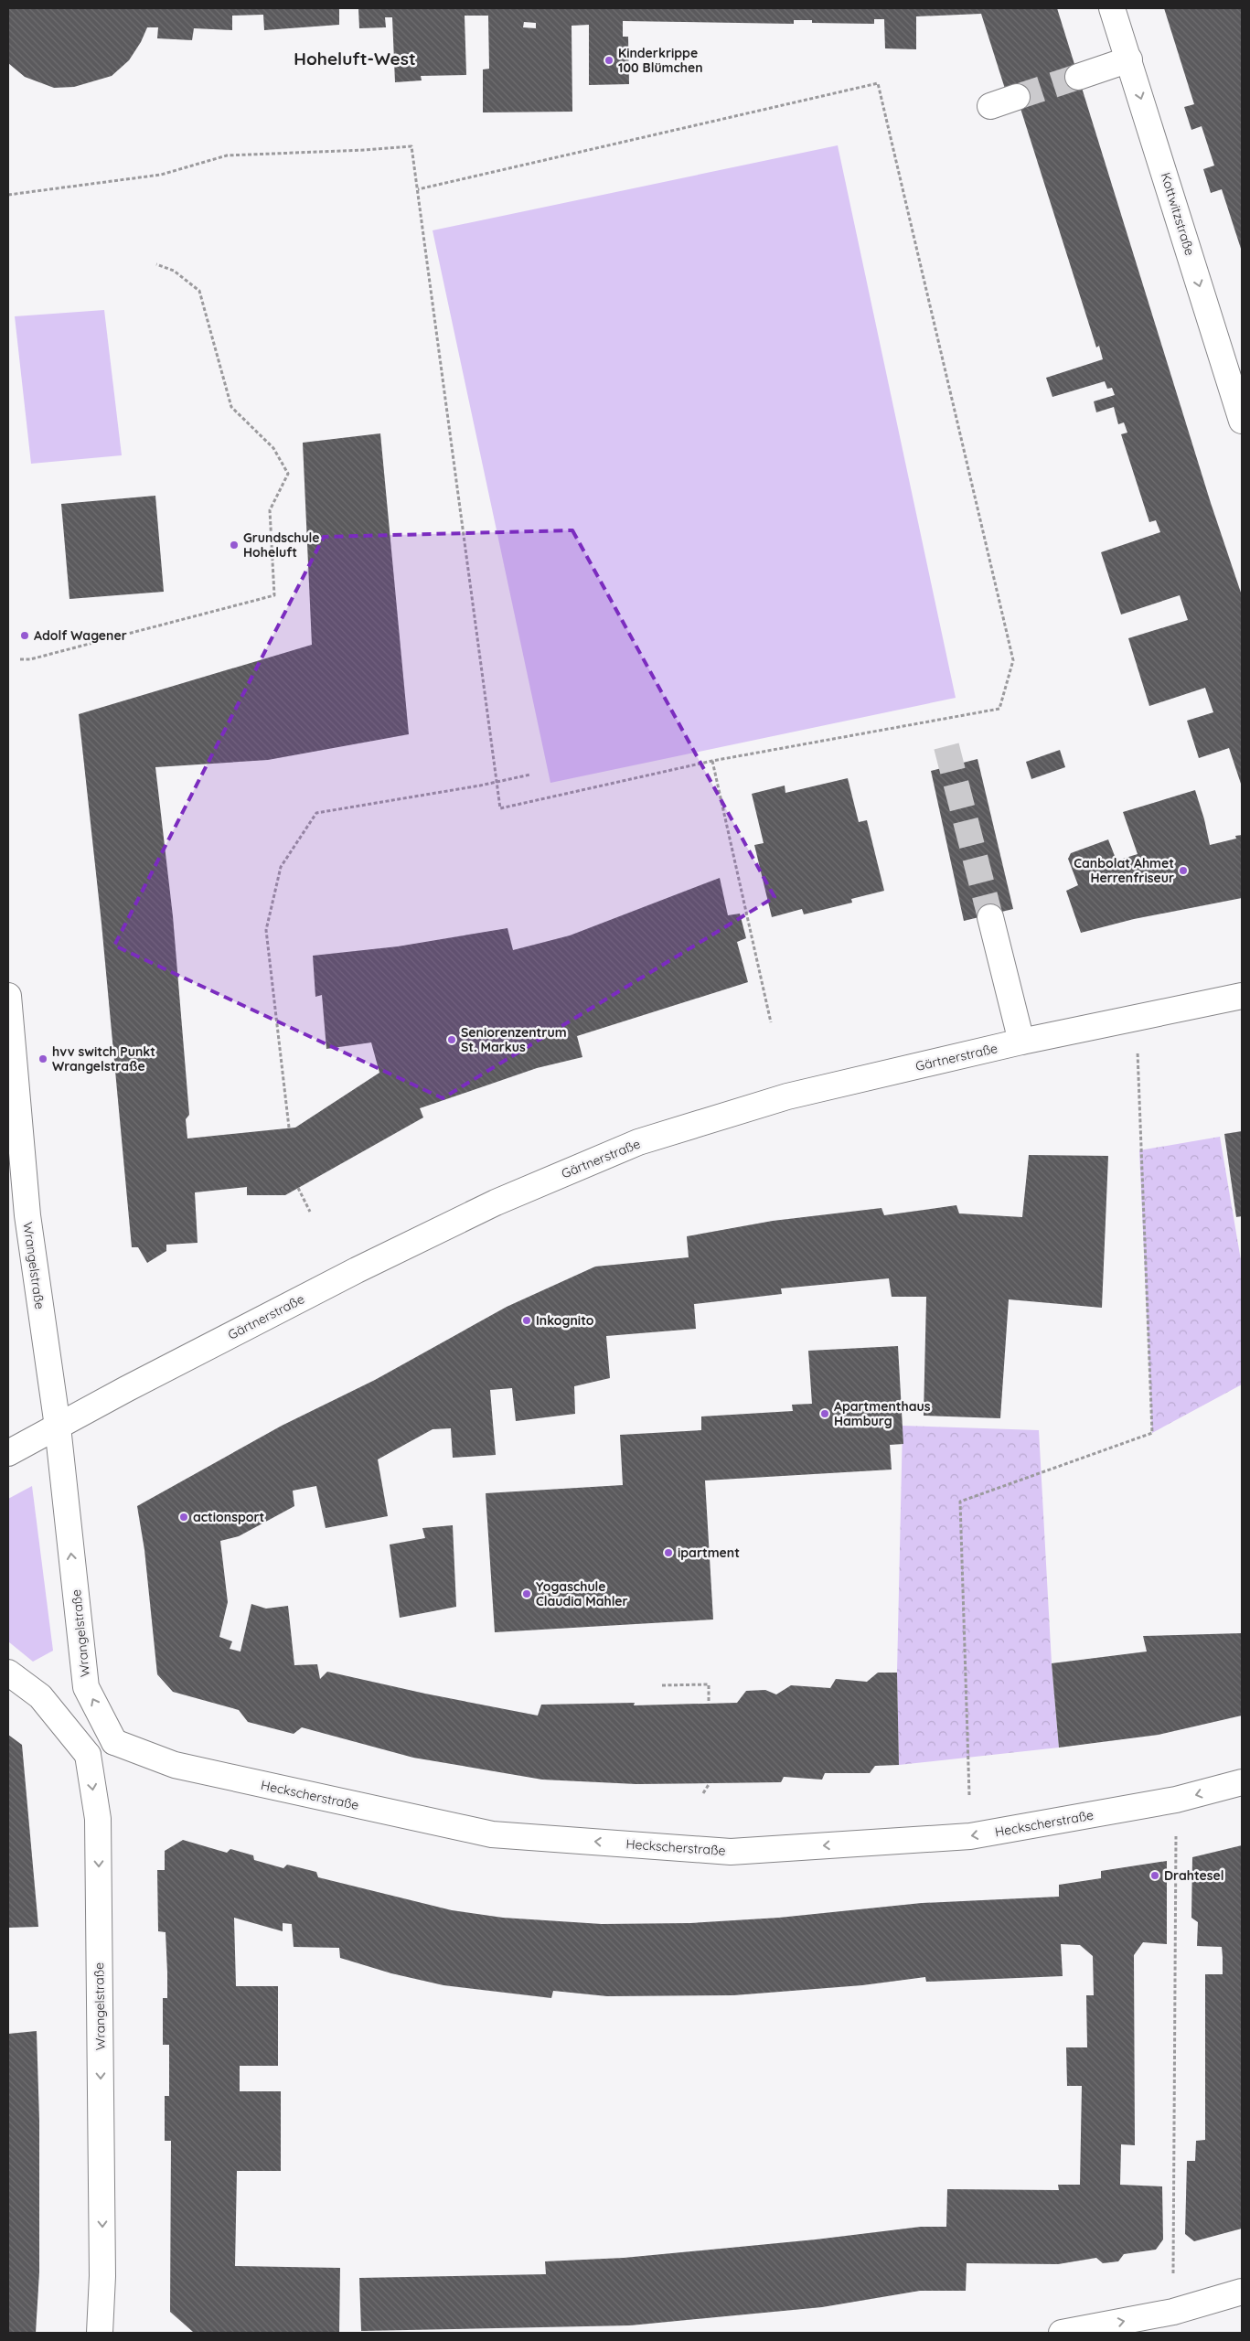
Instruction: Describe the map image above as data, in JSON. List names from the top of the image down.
{
  "streets": {
    "street": [
      "Kottwitzstraße",
      "Gärtnerstraße",
      "Wrangelstraße",
      "Heckscherstraße"
    ]
  },
  "crossings": [
    ["Gärtnerstraße", "Wrangelstraße"],
    ["Wrangelstraße", "Heckscherstraße"]
  ],
  "one_way": ["Kottwitzstraße", "Heckscherstraße"],
  "districts": ["Hoheluft-West"],
  "places": [
    "Kinderkrippe 100 Blümchen",
    "Grundschule Hoheluft",
    "Adolf Wagener",
    "Canbolat Ahmet Herrenfriseur",
    "Seniorenzentrum St. Markus",
    "hvv switch Punkt Wrangelstraße",
    "Inkognito",
    "Apartmenthaus Hamburg",
    "actionsport",
    "ipartment",
    "Yogaschule Claudia Mahler",
    "Drahtesel"
  ]
}
